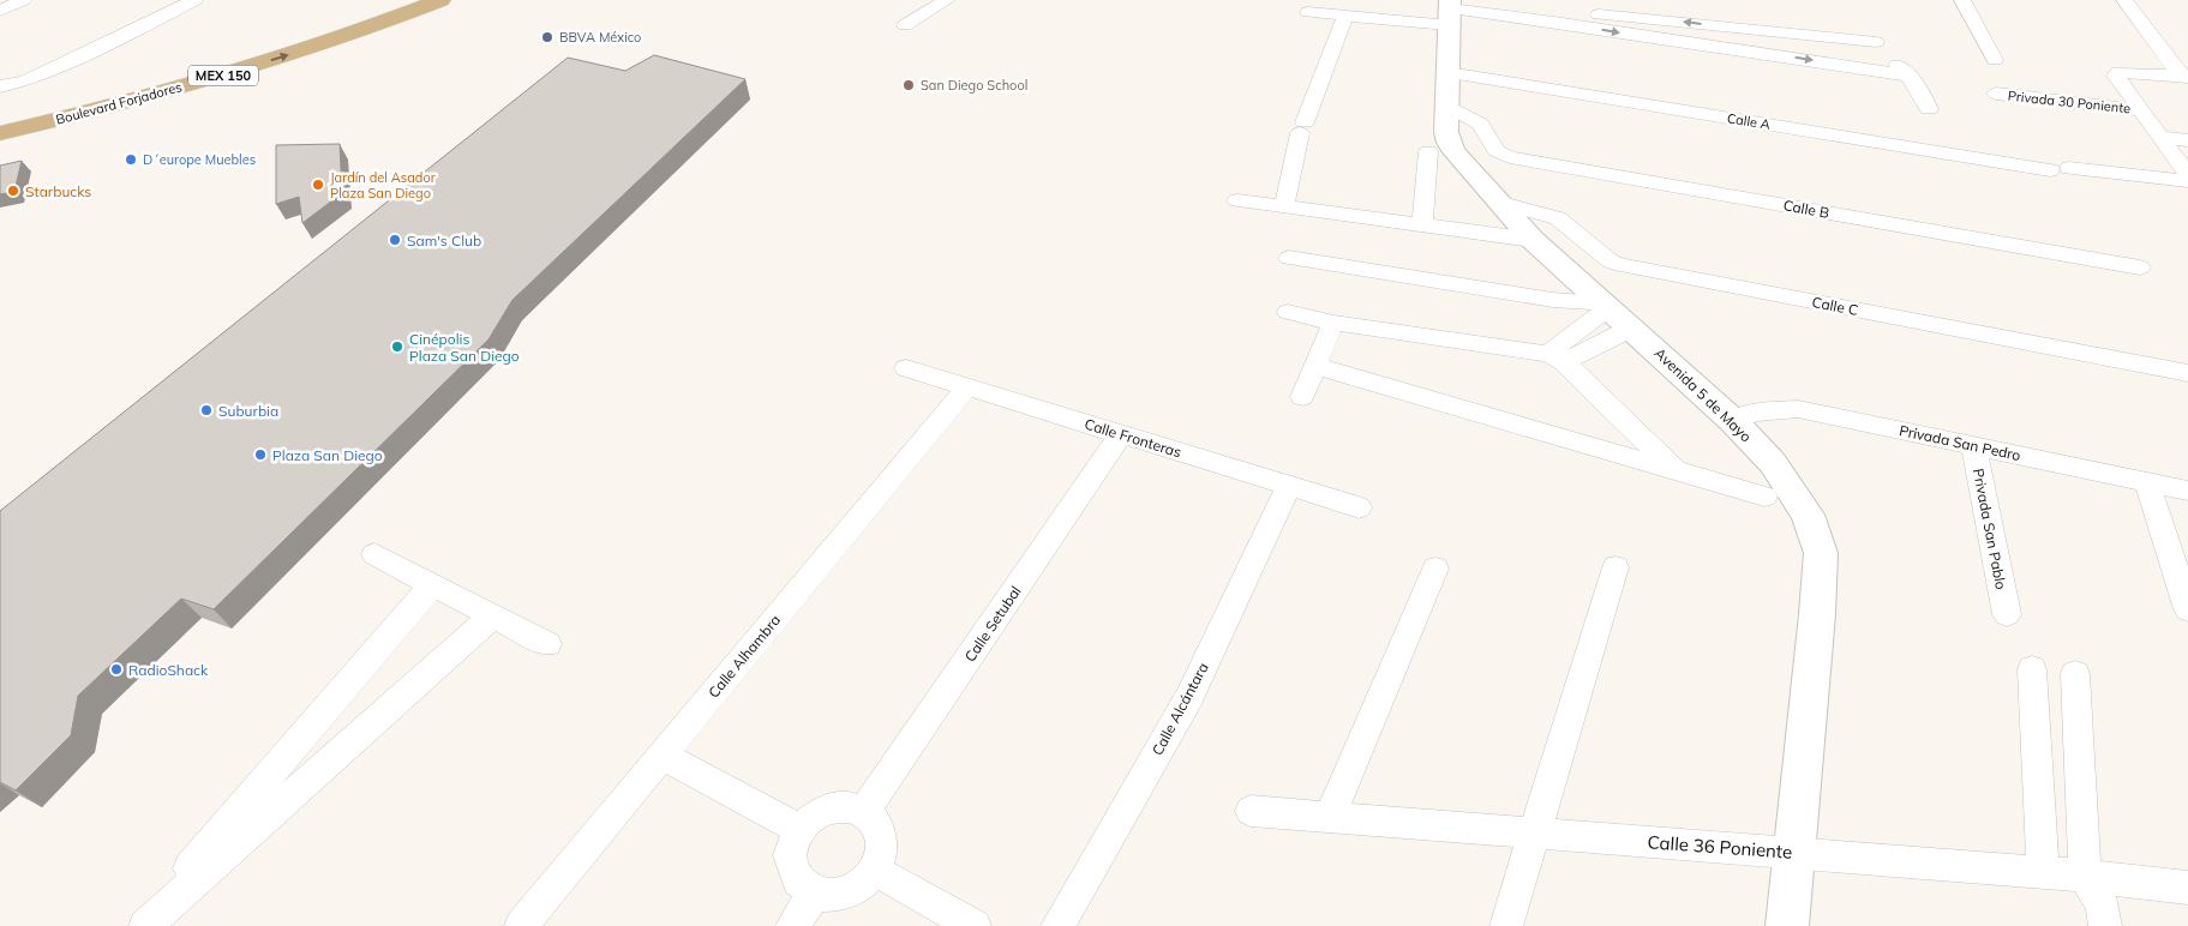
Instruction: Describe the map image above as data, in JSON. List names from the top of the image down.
{
  "streets": {
    "main road": ["MEX 150", "Boulevard Forjadores"],
    "street": [
      "Privada 30 Poniente",
      "Calle A",
      "Calle B",
      "Calle C",
      "Avenida 5 de Mayo",
      "Calle Fronteras",
      "Privada San Pedro",
      "Privada San Pablo",
      "Calle Setubal",
      "Calle Alhambra",
      "Calle Alcántara",
      "Calle 36 Poniente"
    ]
  },
  "crossings": [
    ["Calle A", "Avenida 5 de Mayo"],
    ["Calle B", "Avenida 5 de Mayo"],
    ["Calle C", "Avenida 5 de Mayo"],
    ["Avenida 5 de Mayo", "Privada San Pedro"],
    ["Avenida 5 de Mayo", "Calle 36 Poniente"],
    ["Calle Fronteras", "Calle Setubal"],
    ["Calle Fronteras", "Calle Alhambra"],
    ["Calle Fronteras", "Calle Alcántara"],
    ["Privada San Pedro", "Privada San Pablo"]
  ],
  "places": [
    "BBVA México",
    "San Diego School",
    "D´europe Muebles",
    "Jardín del Asador Plaza San Diego",
    "Starbucks",
    "Sam's Club",
    "Cinépolis Plaza San Diego",
    "Suburbia",
    "Plaza San Diego",
    "RadioShack"
  ]
}
